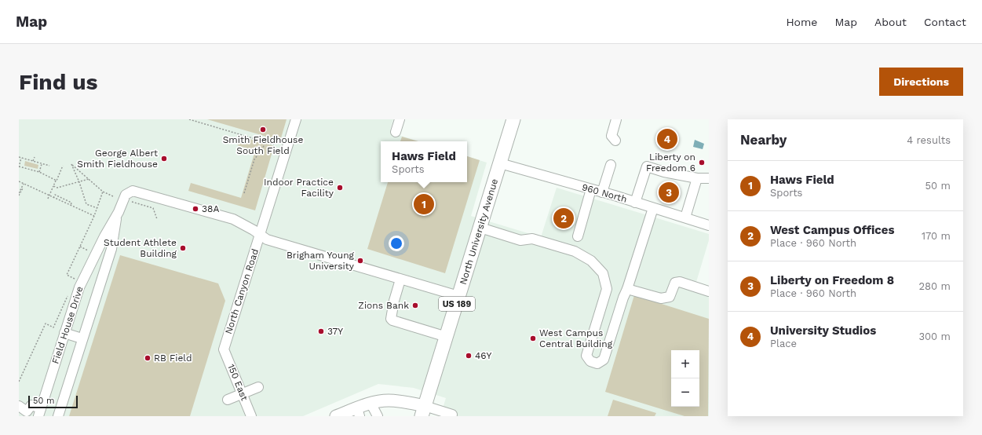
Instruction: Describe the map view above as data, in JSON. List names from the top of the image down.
{
  "streets": {
    "highway": ["North University Avenue", "US 189"],
    "street": [
      "960 North",
      "North Canyon Road",
      "Field House Drive",
      "150 East"
    ]
  },
  "crossings": [
    ["960 North", "North University Avenue"],
    ["North University Avenue", "Field House Drive"],
    ["North Canyon Road", "Field House Drive"],
    ["North Canyon Road", "150 East"]
  ],
  "places": [
    "Smith Fieldhouse South Field",
    "George Albert Smith Fieldhouse",
    "Liberty on Freedom 6",
    "Indoor Practice Facility",
    "38A",
    "Student Athlete Building",
    "Brigham Young University",
    "Zions Bank",
    "37Y",
    "West Campus Central Building",
    "46Y",
    "RB Field"
  ],
  "scale_bar": "50 m",
  "page": {
    "header": "Map",
    "nav": [
      "Home",
      "Map",
      "About",
      "Contact"
    ],
    "buttons": "Directions",
    "title": "Find us",
    "heading": ["Nearby", "4 results"],
    "pins": [
      "4",
      "3",
      "1",
      "2"
    ],
    "popup": ["Haws Field", "Sports"],
    "list": [
      {
        "mark": "1",
        "name": "Haws Field",
        "note": "Sports",
        "value": "50 m"
      },
      {
        "mark": "2",
        "name": "West Campus Offices",
        "note": "Place · 960 North",
        "value": "170 m"
      },
      {
        "mark": "3",
        "name": "Liberty on Freedom 8",
        "note": "Place · 960 North",
        "value": "280 m"
      },
      {
        "mark": "4",
        "name": "University Studios",
        "note": "Place",
        "value": "300 m"
      }
    ],
    "map_buttons": ["+", "−"],
    "scale": "50 m"
  }
}
